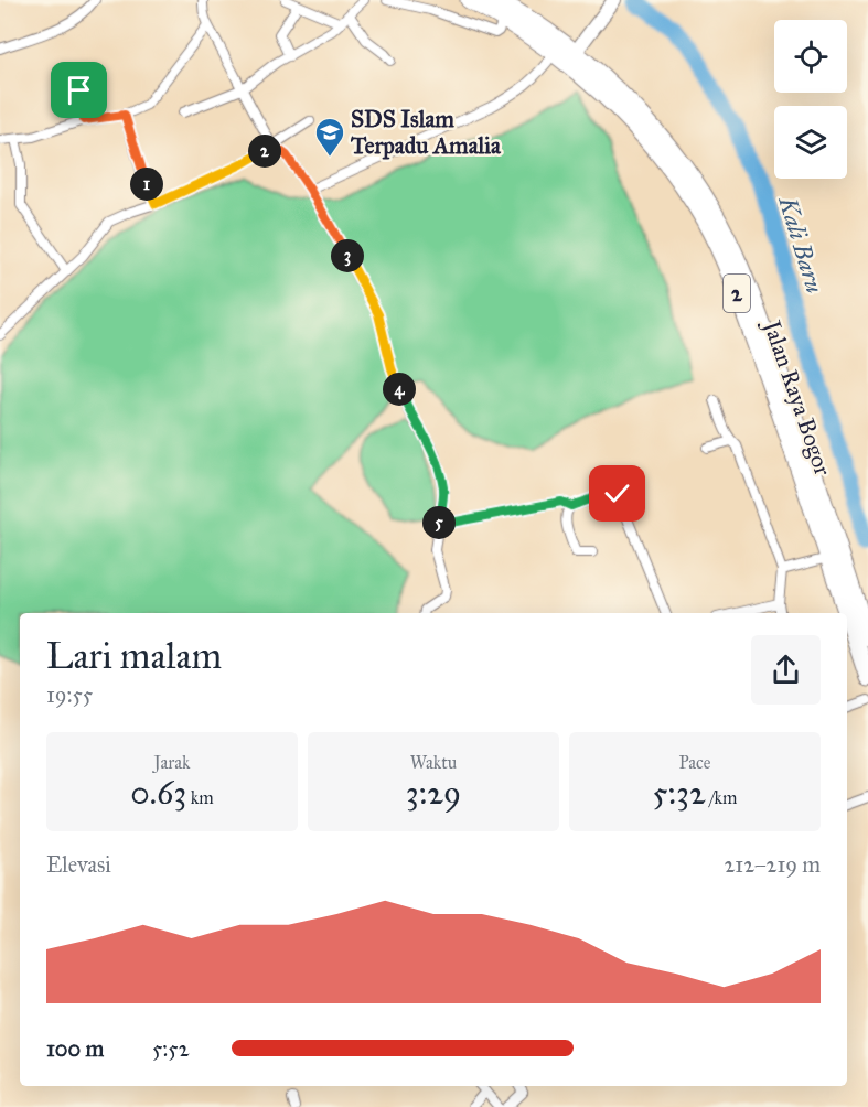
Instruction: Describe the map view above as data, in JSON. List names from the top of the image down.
{
  "streets": {
    "highway": ["2", "Jalan Raya Bogor"]
  },
  "water": ["Kali Baru"],
  "places": {
    "school or university": ["SDS Islam Terpadu Amalia"]
  },
  "page": {
    "pins": [
      "2",
      "1",
      "3",
      "4",
      "5"
    ],
    "heading": ["Lari malam", "19:55"],
    "stats": [
      ["Jarak", "0.63 km"],
      ["Waktu", "3:29"],
      ["Pace", "5:32 /km"]
    ],
    "chart": ["Elevasi", "212–219 m"],
    "list": [
      {
        "name": "100 m",
        "note": "5:52"
      }
    ]
  }
}
